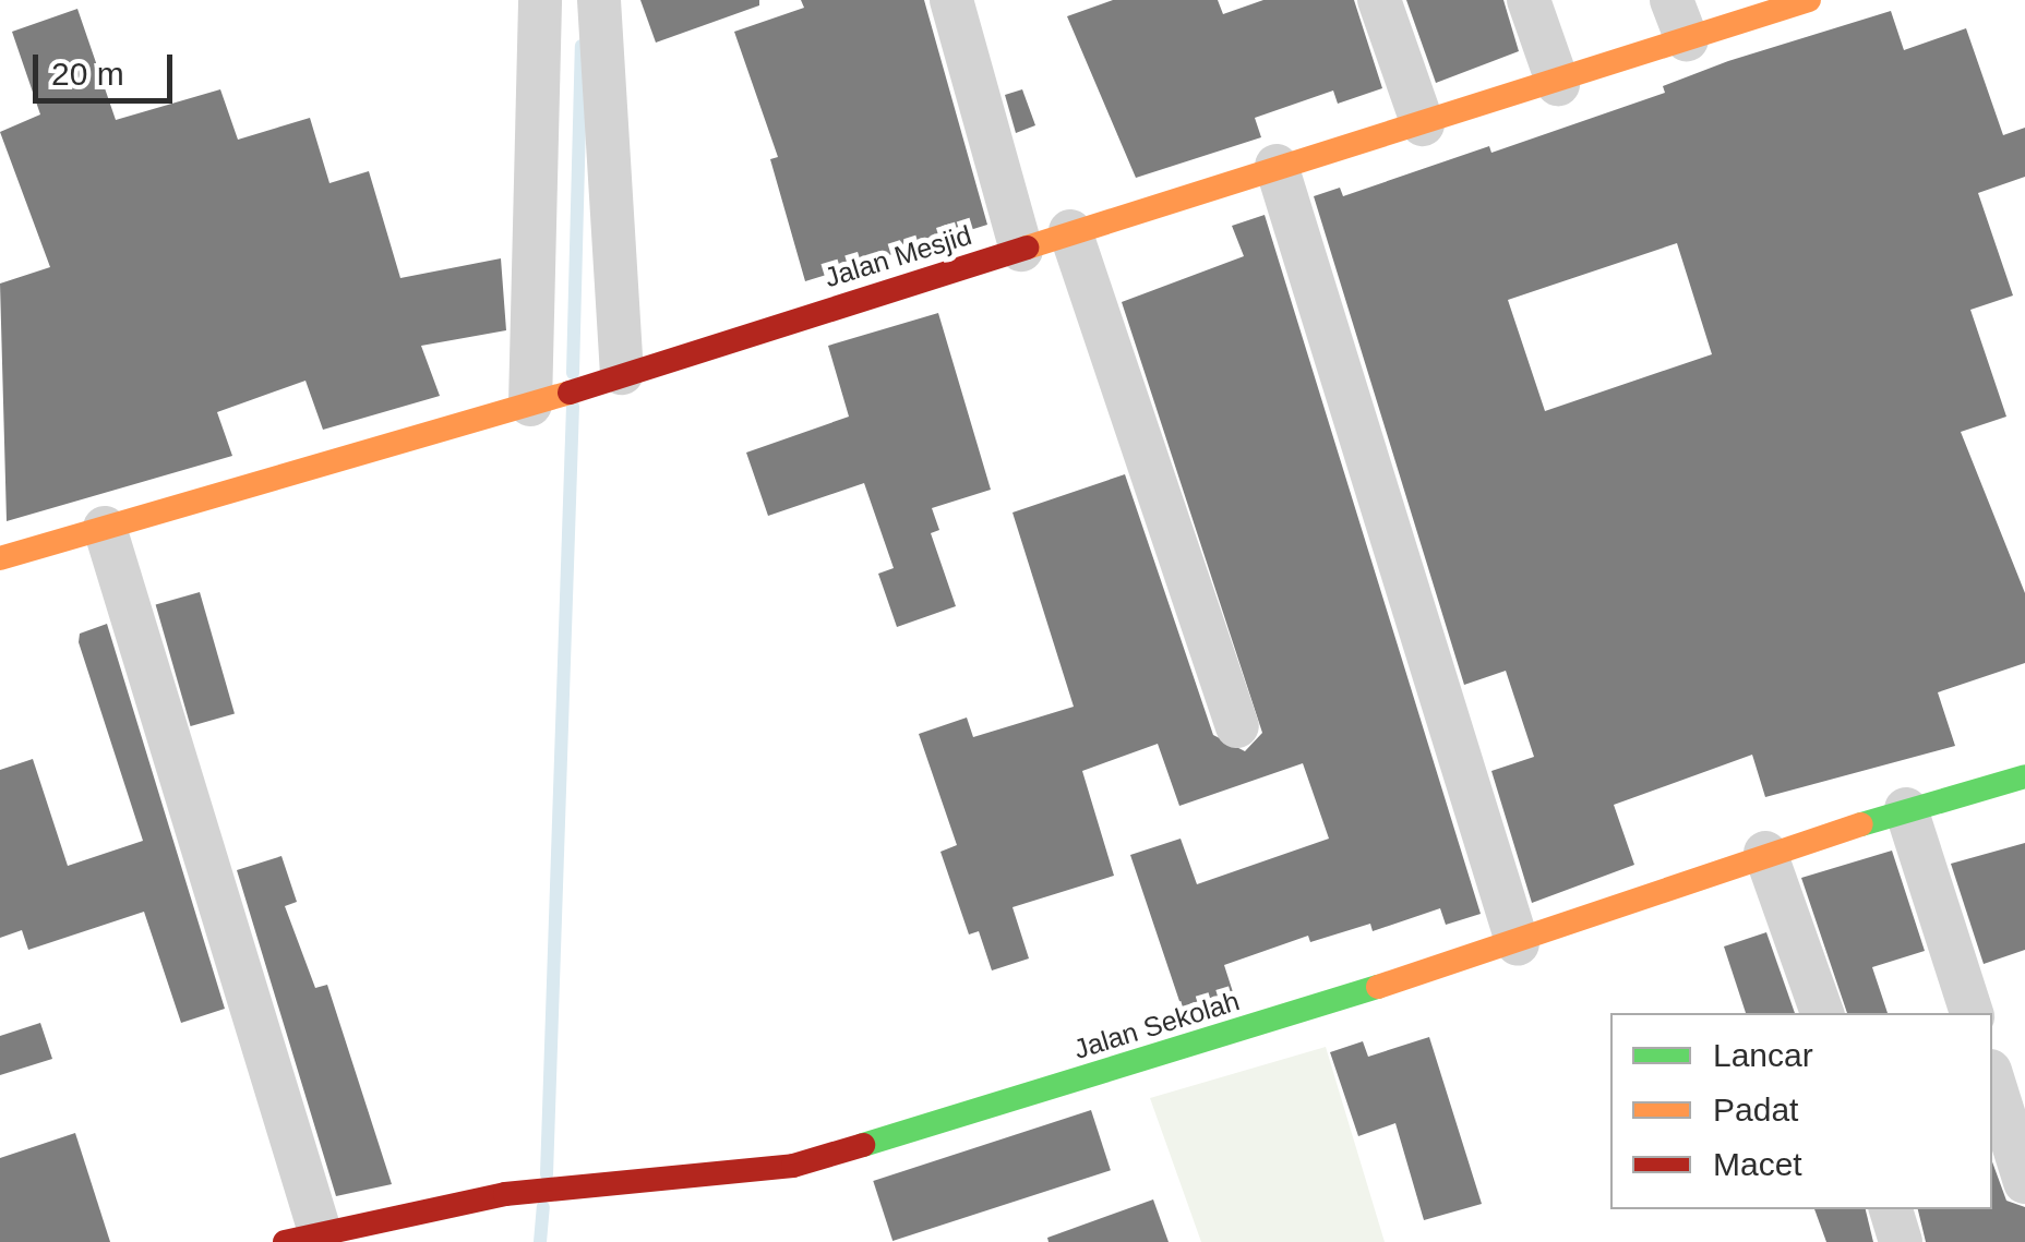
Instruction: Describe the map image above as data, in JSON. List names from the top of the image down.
{
  "streets": {
    "street": ["Jalan Mesjid", "Jalan Sekolah"]
  },
  "legend": ["Lancar", "Padat", "Macet"],
  "scale_bar": "20 m"
}
